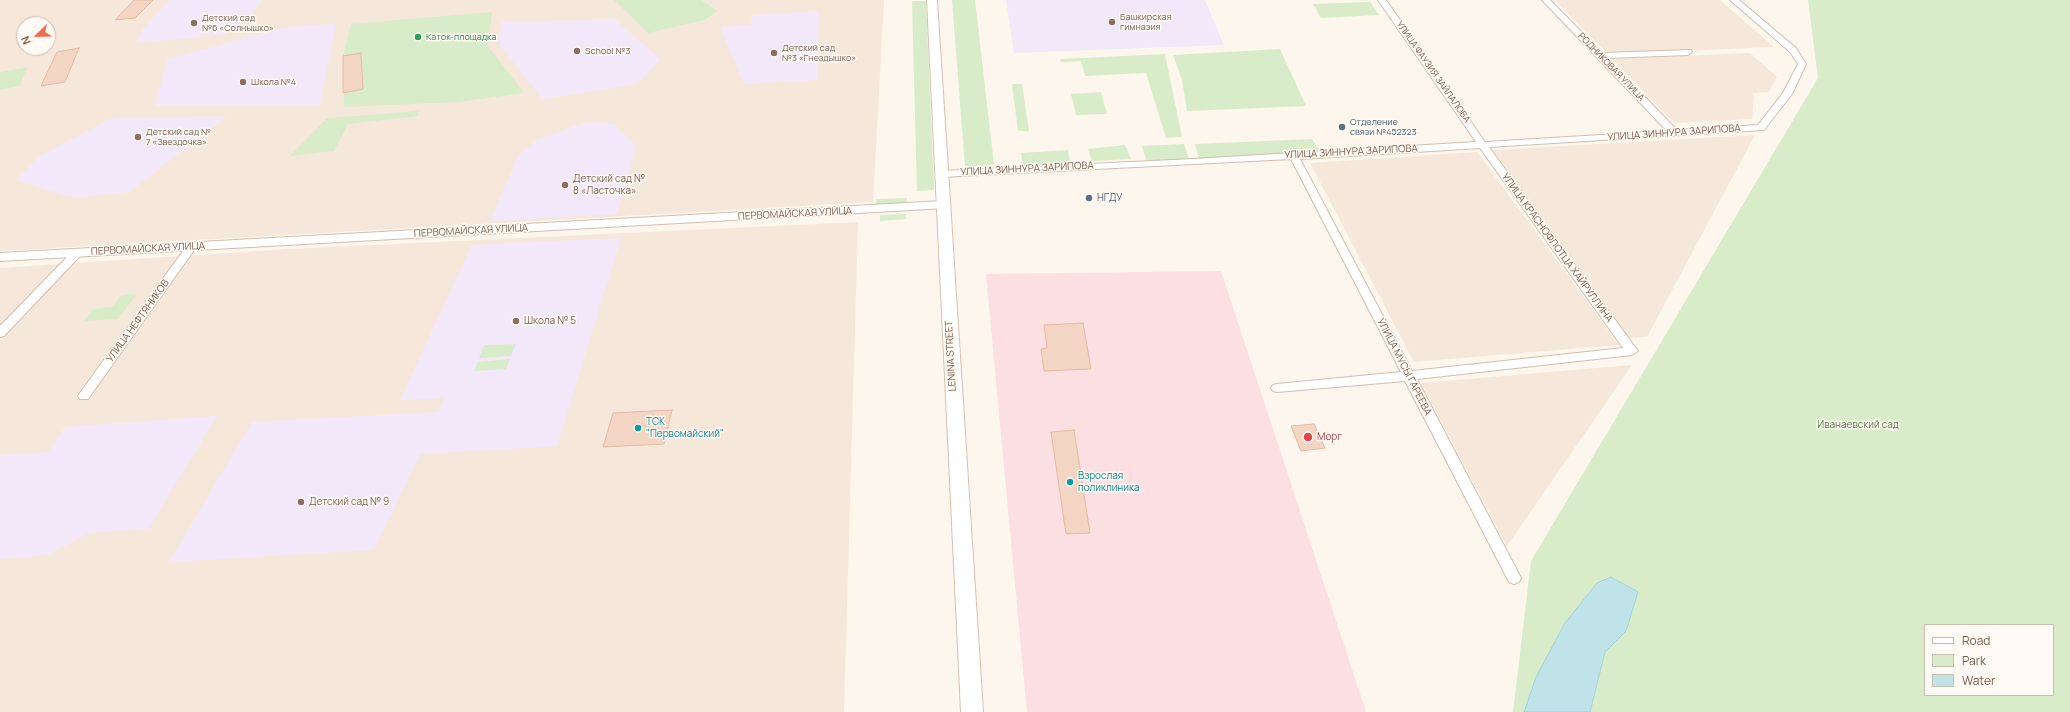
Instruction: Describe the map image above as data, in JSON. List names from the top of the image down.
{
  "streets": {
    "main road": ["LENINA STREET"],
    "street": [
      "РОДНИКОВАЯ УЛИЦА",
      "УЛИЦА ФАУЗИЯ ЗАЙЛАЛОВА",
      "УЛИЦА ЗИННУРА ЗАРИПОВА",
      "ПЕРВОМАЙСКАЯ УЛИЦА",
      "УЛИЦА КРАСНОФЛОТЦА ХАЙРУЛЛИНА",
      "УЛИЦА НЕФТЯНИКОВ",
      "УЛИЦА МУСЫ ГАРЕЕВА"
    ]
  },
  "crossings": [
    ["РОДНИКОВАЯ УЛИЦА", "УЛИЦА ЗИННУРА ЗАРИПОВА"],
    ["УЛИЦА ФАУЗИЯ ЗАЙЛАЛОВА", "УЛИЦА ЗИННУРА ЗАРИПОВА"],
    ["УЛИЦА ФАУЗИЯ ЗАЙЛАЛОВА", "УЛИЦА КРАСНОФЛОТЦА ХАЙРУЛЛИНА"],
    ["УЛИЦА ЗИННУРА ЗАРИПОВА", "УЛИЦА КРАСНОФЛОТЦА ХАЙРУЛЛИНА"],
    ["УЛИЦА ЗИННУРА ЗАРИПОВА", "LENINA STREET"],
    ["УЛИЦА ЗИННУРА ЗАРИПОВА", "УЛИЦА МУСЫ ГАРЕЕВА"],
    ["ПЕРВОМАЙСКАЯ УЛИЦА", "УЛИЦА НЕФТЯНИКОВ"],
    ["ПЕРВОМАЙСКАЯ УЛИЦА", "LENINA STREET"],
    ["УЛИЦА КРАСНОФЛОТЦА ХАЙРУЛЛИНА", "УЛИЦА МУСЫ ГАРЕЕВА"]
  ],
  "parks": ["Иванаевский сад"],
  "places": [
    "Башкирская гимназия",
    "Детский сад №6 «Солнышко»",
    "Каток-площадка",
    "School №3",
    "Детский сад №3 «Гнездышко»",
    "Школа №4",
    "Отделение связи №452323",
    "Детский сад № 7 «Звездочка»",
    "Детский сад № 8 «Ласточка»",
    "НГДУ",
    "Школа № 5",
    "ТСК \"Первомайский\"",
    "Морг",
    "Взрослая поликлиника",
    "Детский сад № 9"
  ],
  "legend": ["Road", "Park", "Water"],
  "north": "bottom left"
}
